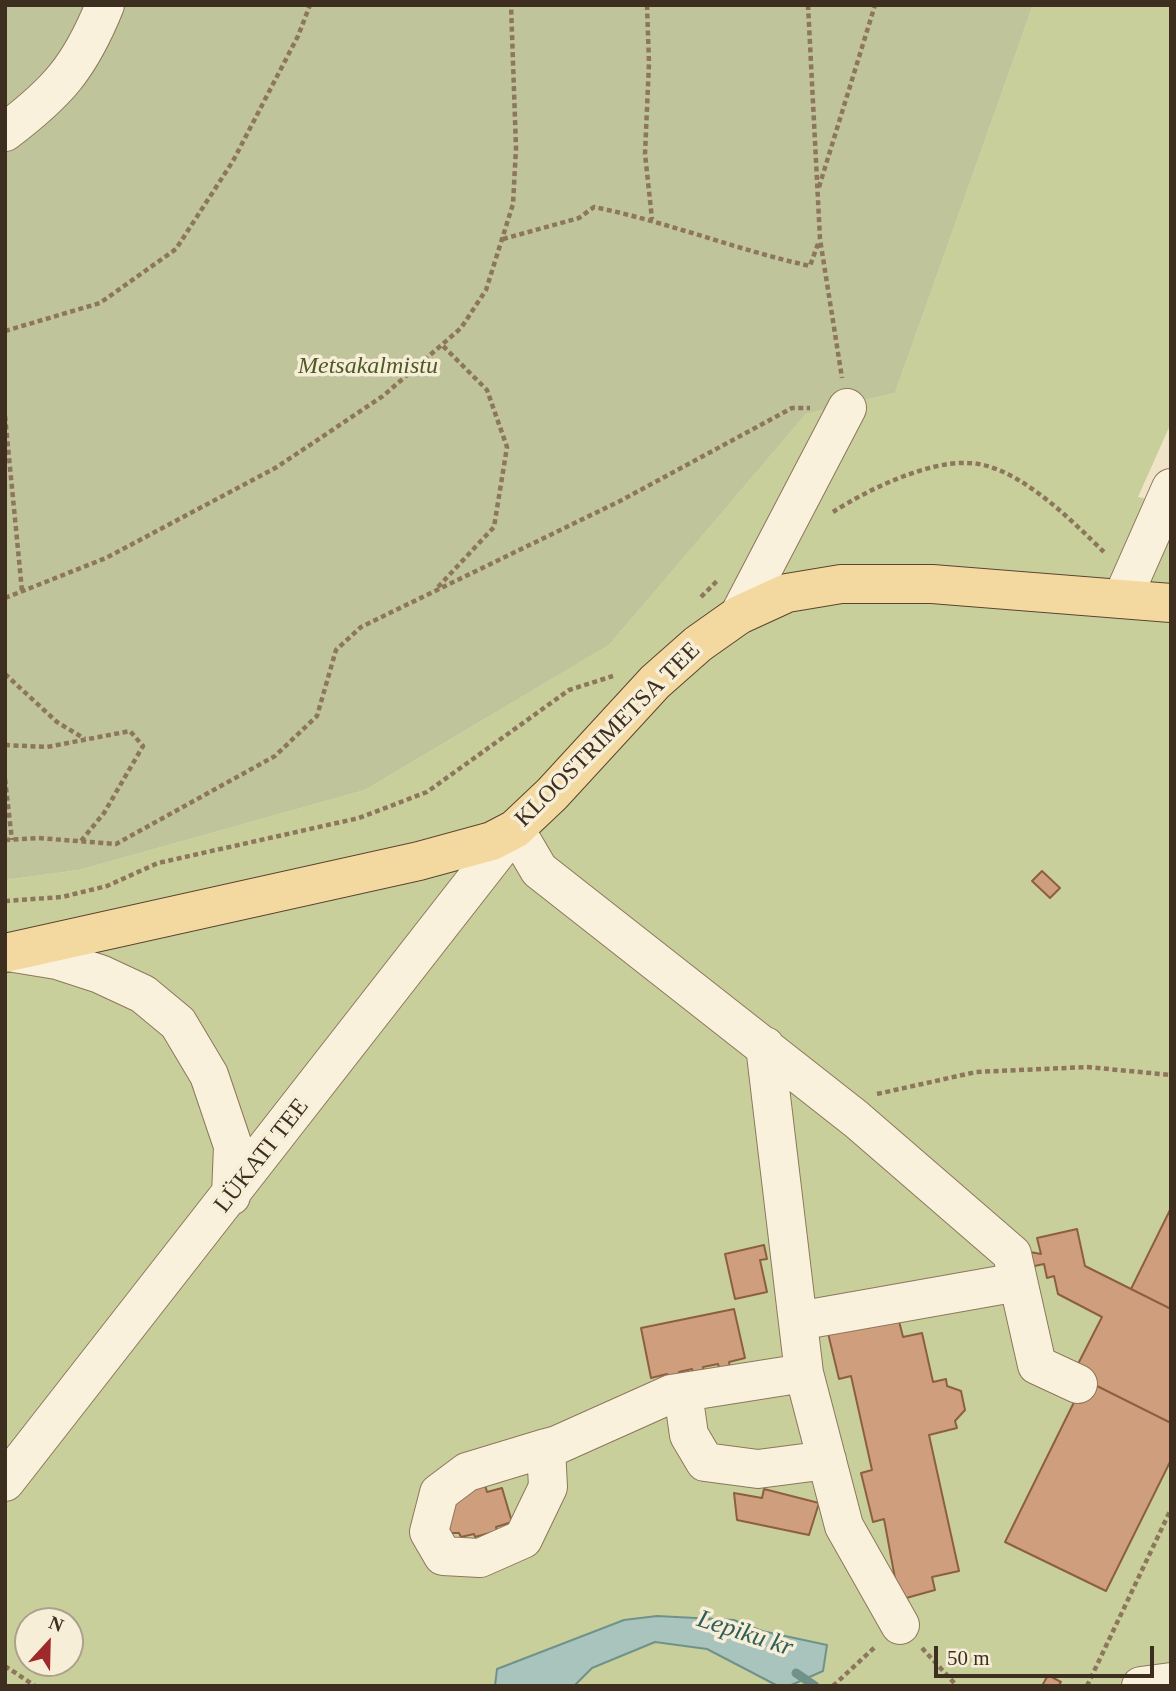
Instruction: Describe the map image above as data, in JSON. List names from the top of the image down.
{
  "streets": {
    "main road": ["KLOOSTRIMETSA TEE"],
    "street": ["LÜKATI TEE"]
  },
  "crossings": [
    ["KLOOSTRIMETSA TEE", "LÜKATI TEE"]
  ],
  "water": ["Lepiku kr"],
  "parks": ["Metsakalmistu"],
  "scale_bar": "50 m",
  "north": "top"
}
